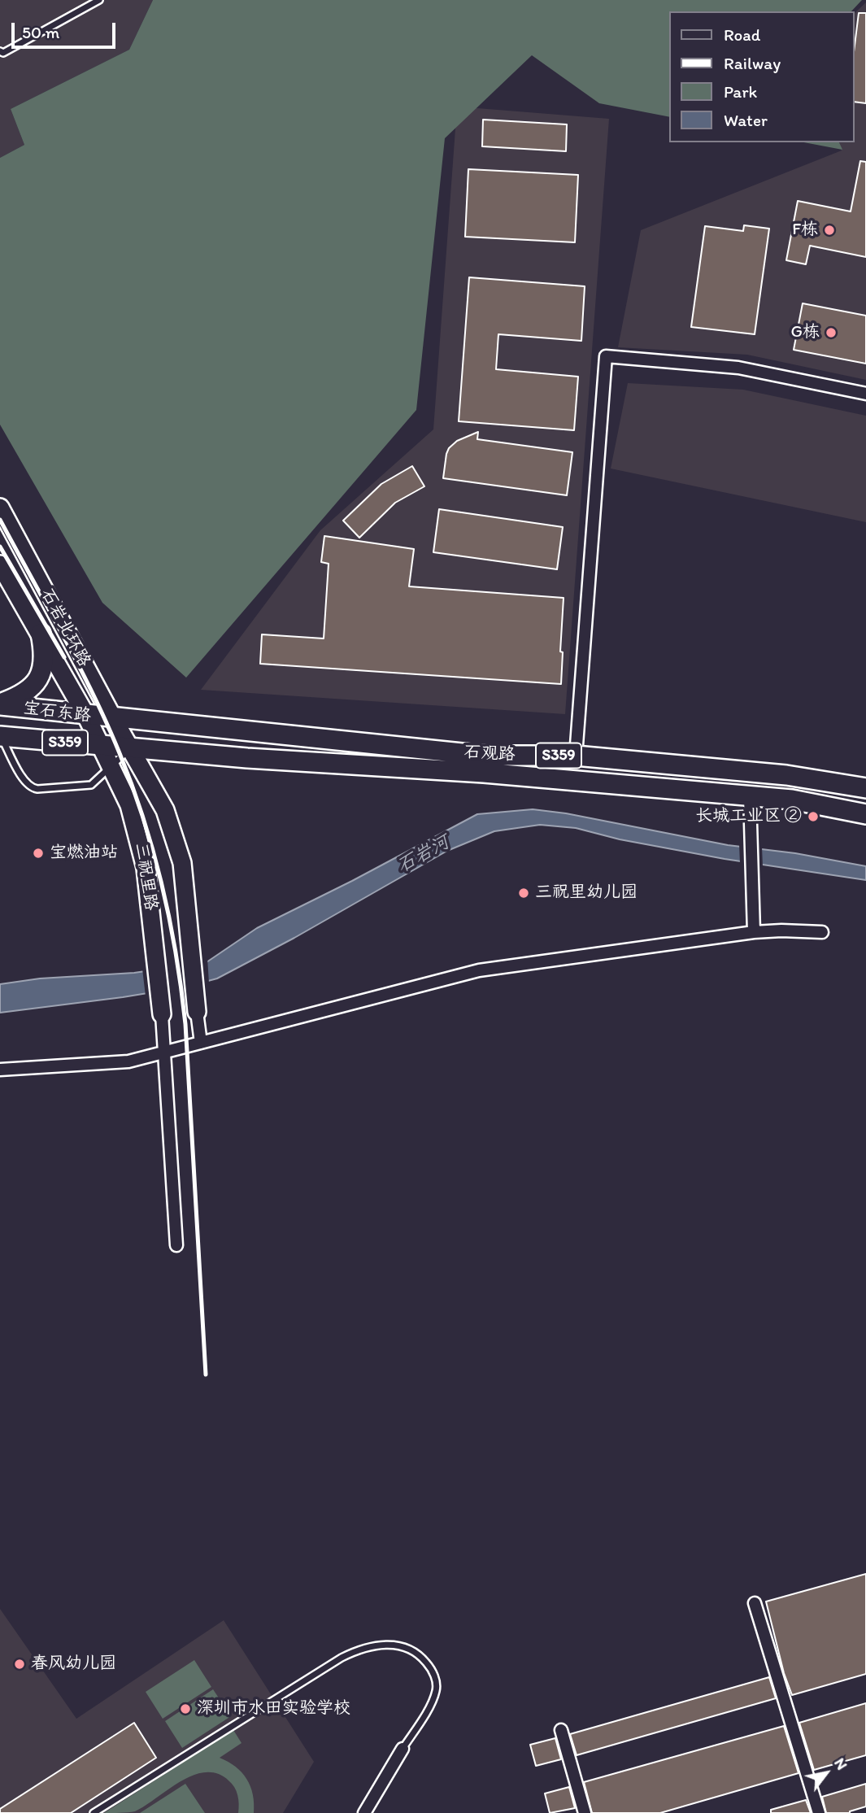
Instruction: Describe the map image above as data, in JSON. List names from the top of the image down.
{
  "streets": {
    "main road": ["宝石东路", "S359", "石观路"],
    "street": ["石岩北环路", "三祝里路"]
  },
  "crossings": [
    ["石岩北环路", "宝石东路"],
    ["石岩北环路", "石观路"],
    ["石岩北环路", "三祝里路"],
    ["宝石东路", "石观路"],
    ["宝石东路", "三祝里路"],
    ["石观路", "三祝里路"]
  ],
  "water": ["石岩河"],
  "places": [
    "F栋",
    "G栋",
    "长城工业区 ②",
    "宝燃油站",
    "三祝里幼儿园",
    "春风幼儿园",
    "深圳市水田实验学校"
  ],
  "legend": [
    "Road",
    "Railway",
    "Park",
    "Water"
  ],
  "scale_bar": "50 m",
  "north": "top right"
}
